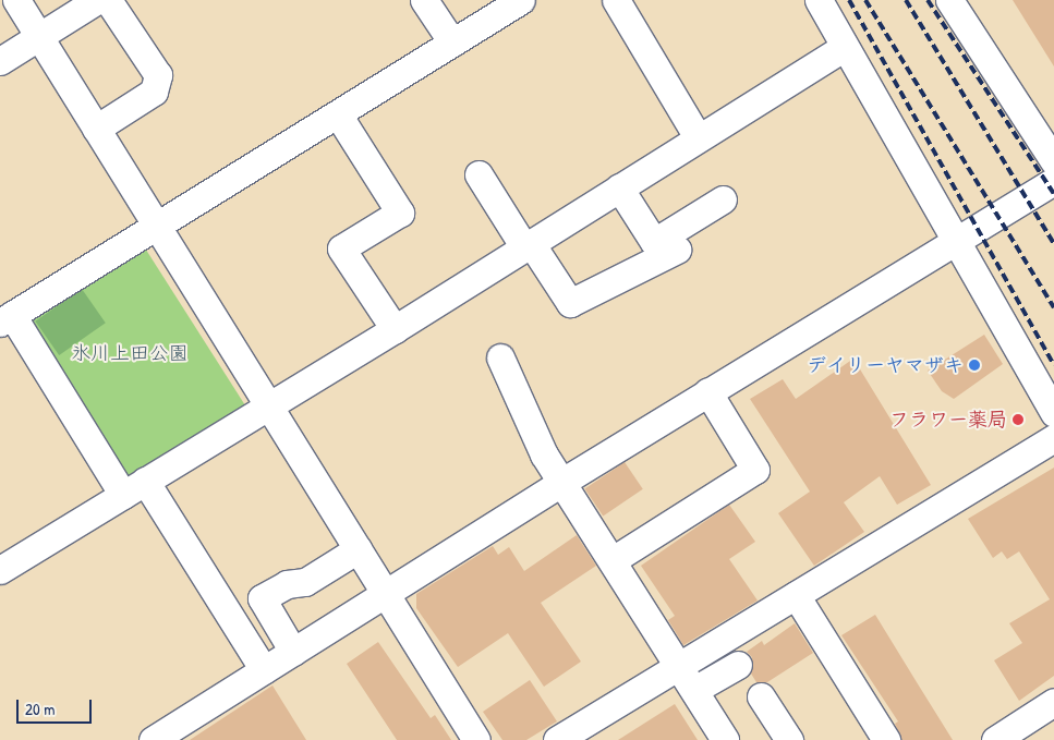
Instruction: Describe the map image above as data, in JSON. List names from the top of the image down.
{
  "parks": ["氷川上田公園"],
  "places": ["デイリーヤマザキ", "フラワー薬局"],
  "scale_bar": "20 m"
}
